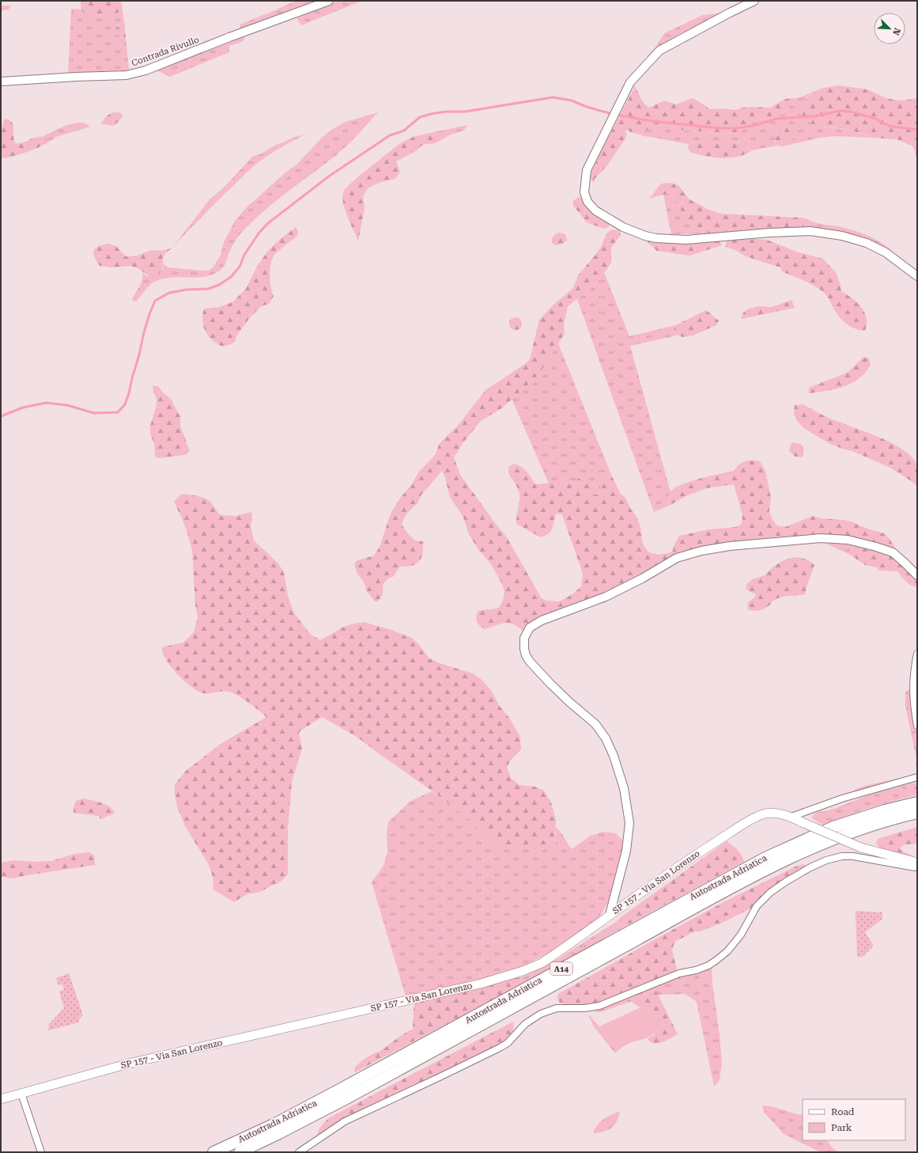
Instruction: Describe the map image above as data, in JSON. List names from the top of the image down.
{
  "streets": {
    "highway": ["Autostrada Adriatica", "A14"],
    "main road": ["SP 157 - Via San Lorenzo"],
    "street": ["Contrada Rivullo"]
  },
  "legend": ["Road", "Park"],
  "north": "bottom right"
}
